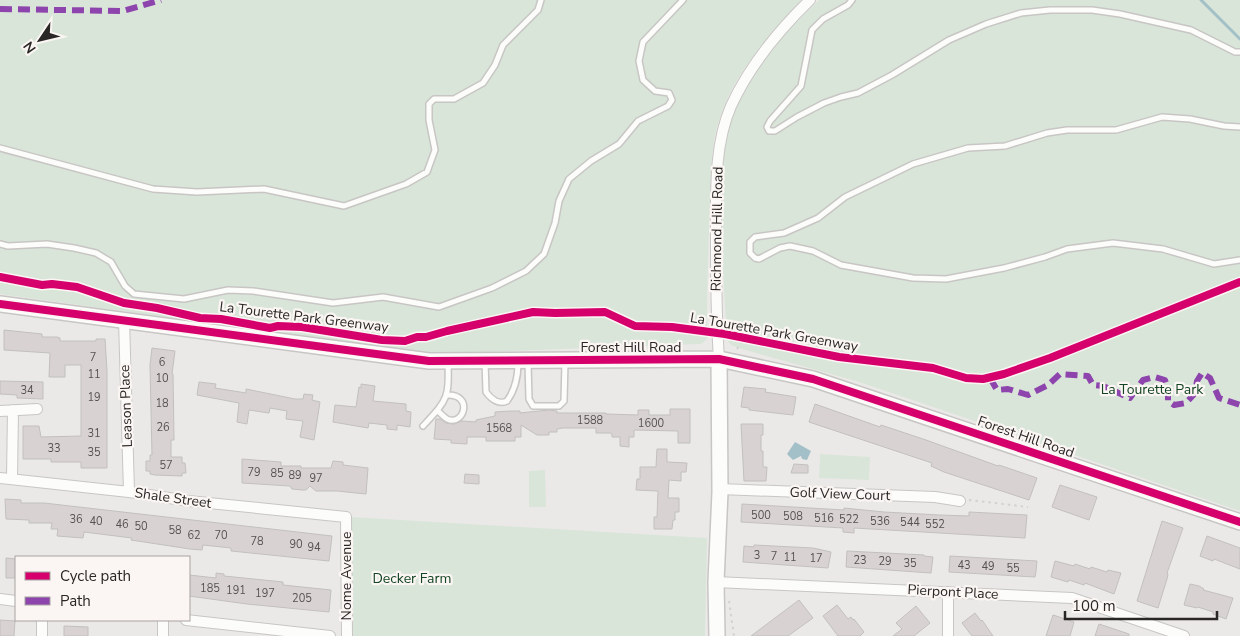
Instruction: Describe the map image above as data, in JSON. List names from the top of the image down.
{
  "streets": {
    "street": [
      "Richmond Hill Road",
      "Forest Hill Road",
      "Leason Place",
      "Golf View Court",
      "Shale Street",
      "Nome Avenue",
      "Pierpont Place"
    ],
    "cycle path": ["La Tourette Park Greenway"]
  },
  "crossings": [
    ["Richmond Hill Road", "La Tourette Park Greenway"],
    ["Richmond Hill Road", "Forest Hill Road"],
    ["Richmond Hill Road", "Golf View Court"],
    ["Richmond Hill Road", "Pierpont Place"],
    ["Forest Hill Road", "Leason Place"],
    ["Leason Place", "Shale Street"],
    ["Shale Street", "Nome Avenue"]
  ],
  "parks": ["La Tourette Park", "Decker Farm"],
  "house_numbers": [
    "7",
    "6",
    "11",
    "10",
    "34",
    "19",
    "18",
    "1588",
    "1600",
    "26",
    "1568",
    "31",
    "33",
    "35",
    "57",
    "79",
    "85",
    "89",
    "97",
    "500",
    "508",
    "516",
    "36",
    "522",
    "40",
    "536",
    "544",
    "46",
    "552",
    "50",
    "58",
    "62",
    "70",
    "78",
    "90",
    "94",
    "3",
    "7",
    "11",
    "17",
    "23",
    "29",
    "35",
    "43",
    "49",
    "55",
    "185",
    "191",
    "197",
    "205"
  ],
  "legend": ["Cycle path", "Path"],
  "scale_bar": "100 m",
  "north": "bottom left"
}
